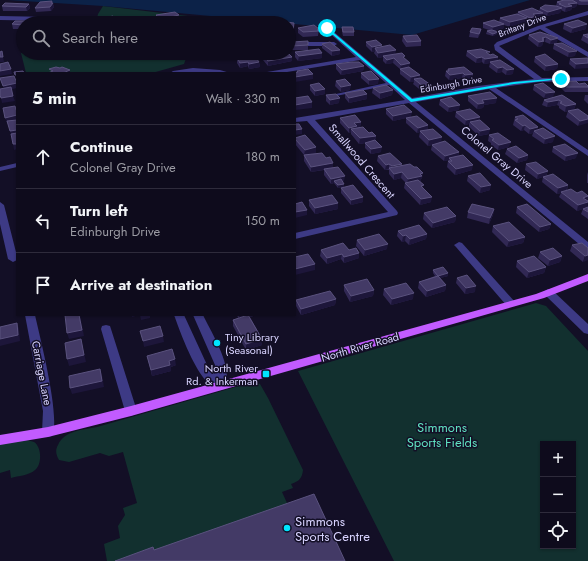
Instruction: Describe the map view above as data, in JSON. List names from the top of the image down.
{
  "streets": {
    "main road": ["North River Road"],
    "street": [
      "Brittany Drive",
      "Edinburgh Drive",
      "Colonel Gray Drive",
      "Smallwood Crescent",
      "Carriage Lane"
    ]
  },
  "crossings": [
    ["Brittany Drive", "Edinburgh Drive"],
    ["Edinburgh Drive", "Colonel Gray Drive"],
    ["Edinburgh Drive", "Smallwood Crescent"],
    ["North River Road", "Carriage Lane"]
  ],
  "parks": ["Simmons Sports Fields"],
  "places": {
    "other": ["Tiny Library (Seasonal)", "Simmons Sports Centre"],
    "transit": ["North River Rd. & Inkerman"]
  },
  "page": {
    "search": "Search here",
    "heading": ["5 min", "Walk · 330 m"],
    "list": [
      ["Continue", "Colonel Gray Drive", "180 m"],
      ["Turn left", "Edinburgh Drive", "150 m"],
      "Arrive at destination"
    ],
    "map_buttons": ["+", "−"]
  }
}
